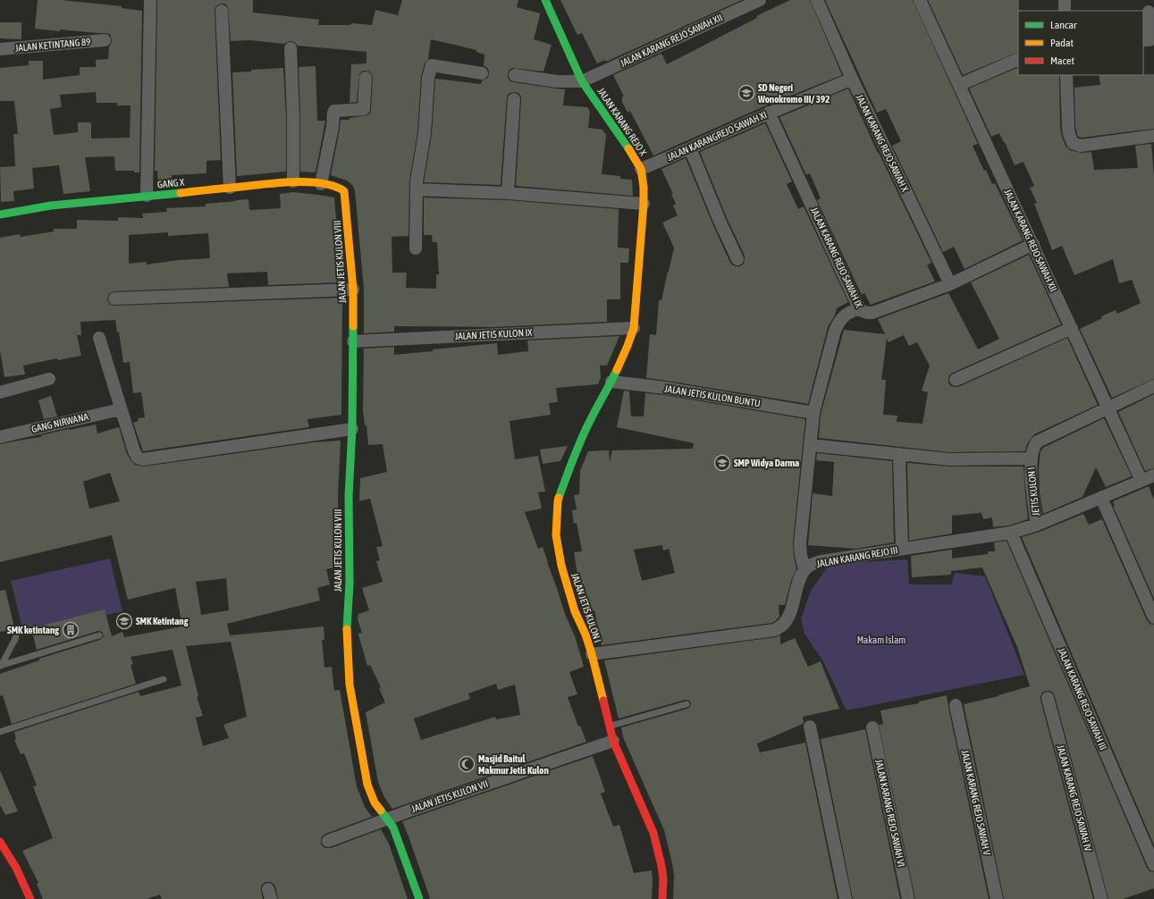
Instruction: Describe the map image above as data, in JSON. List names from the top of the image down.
{
  "streets": {
    "street": [
      "JALAN KARANG REJO SAWAH XII",
      "JALAN KETINTANG 89",
      "JALAN KARANG REJO X",
      "JALAN KARANGREJO SAWAH XI",
      "JALAN KARANG REJO SAWAH X",
      "GANG X",
      "JALAN KARANG REJO SAWAH IX",
      "JALAN JETIS KULON VIII",
      "JALAN JETIS KULON IX",
      "JALAN JETIS KULON BUNTU",
      "GANG NIRWANA",
      "JETIS KULON I",
      "JALAN KARANG REJO III",
      "JALAN JETIS KULON I",
      "JALAN KARANG REJO SAWAH III",
      "JALAN JETIS KULON VII",
      "JALAN KARANG REJO SAWAH IV",
      "JALAN KARANG REJO SAWAH V",
      "JALAN KARANG REJO SAWAH VI"
    ]
  },
  "crossings": [
    ["JALAN KARANG REJO SAWAH XII", "JALAN KARANG REJO X"],
    ["JALAN KARANG REJO SAWAH XII", "JALAN KARANG REJO SAWAH IX"],
    ["JALAN KARANG REJO SAWAH XII", "JALAN KARANG REJO III"],
    ["JALAN KARANG REJO X", "JALAN KARANGREJO SAWAH XI"],
    ["JALAN KARANG REJO X", "JALAN JETIS KULON IX"],
    ["JALAN KARANG REJO X", "JALAN JETIS KULON I"],
    ["JALAN KARANGREJO SAWAH XI", "JALAN KARANG REJO SAWAH X"],
    ["JALAN KARANGREJO SAWAH XI", "JALAN KARANG REJO SAWAH IX"],
    ["JALAN KARANG REJO SAWAH X", "JALAN KARANG REJO SAWAH IX"],
    ["GANG X", "JALAN JETIS KULON VIII"],
    ["JALAN JETIS KULON VIII", "JALAN JETIS KULON IX"],
    ["JALAN JETIS KULON VIII", "JALAN JETIS KULON VII"],
    ["JALAN JETIS KULON IX", "JALAN JETIS KULON I"],
    ["JALAN JETIS KULON BUNTU", "JALAN JETIS KULON I"],
    ["JETIS KULON I", "JALAN KARANG REJO III"],
    ["JALAN KARANG REJO III", "JALAN JETIS KULON I"],
    ["JALAN KARANG REJO III", "JALAN KARANG REJO SAWAH III"],
    ["JALAN JETIS KULON I", "JALAN JETIS KULON VII"]
  ],
  "parks": ["Makam Islam"],
  "places": {
    "school or university": ["SD Negeri Wonokromo III/ 392", "SMP Widya Darma", "SMK Ketintang"],
    "building": ["SMK ketintang"],
    "mosque": ["Masjid Baitul Makmur Jetis Kulon"]
  },
  "legend": ["Lancar", "Padat", "Macet"]
}
